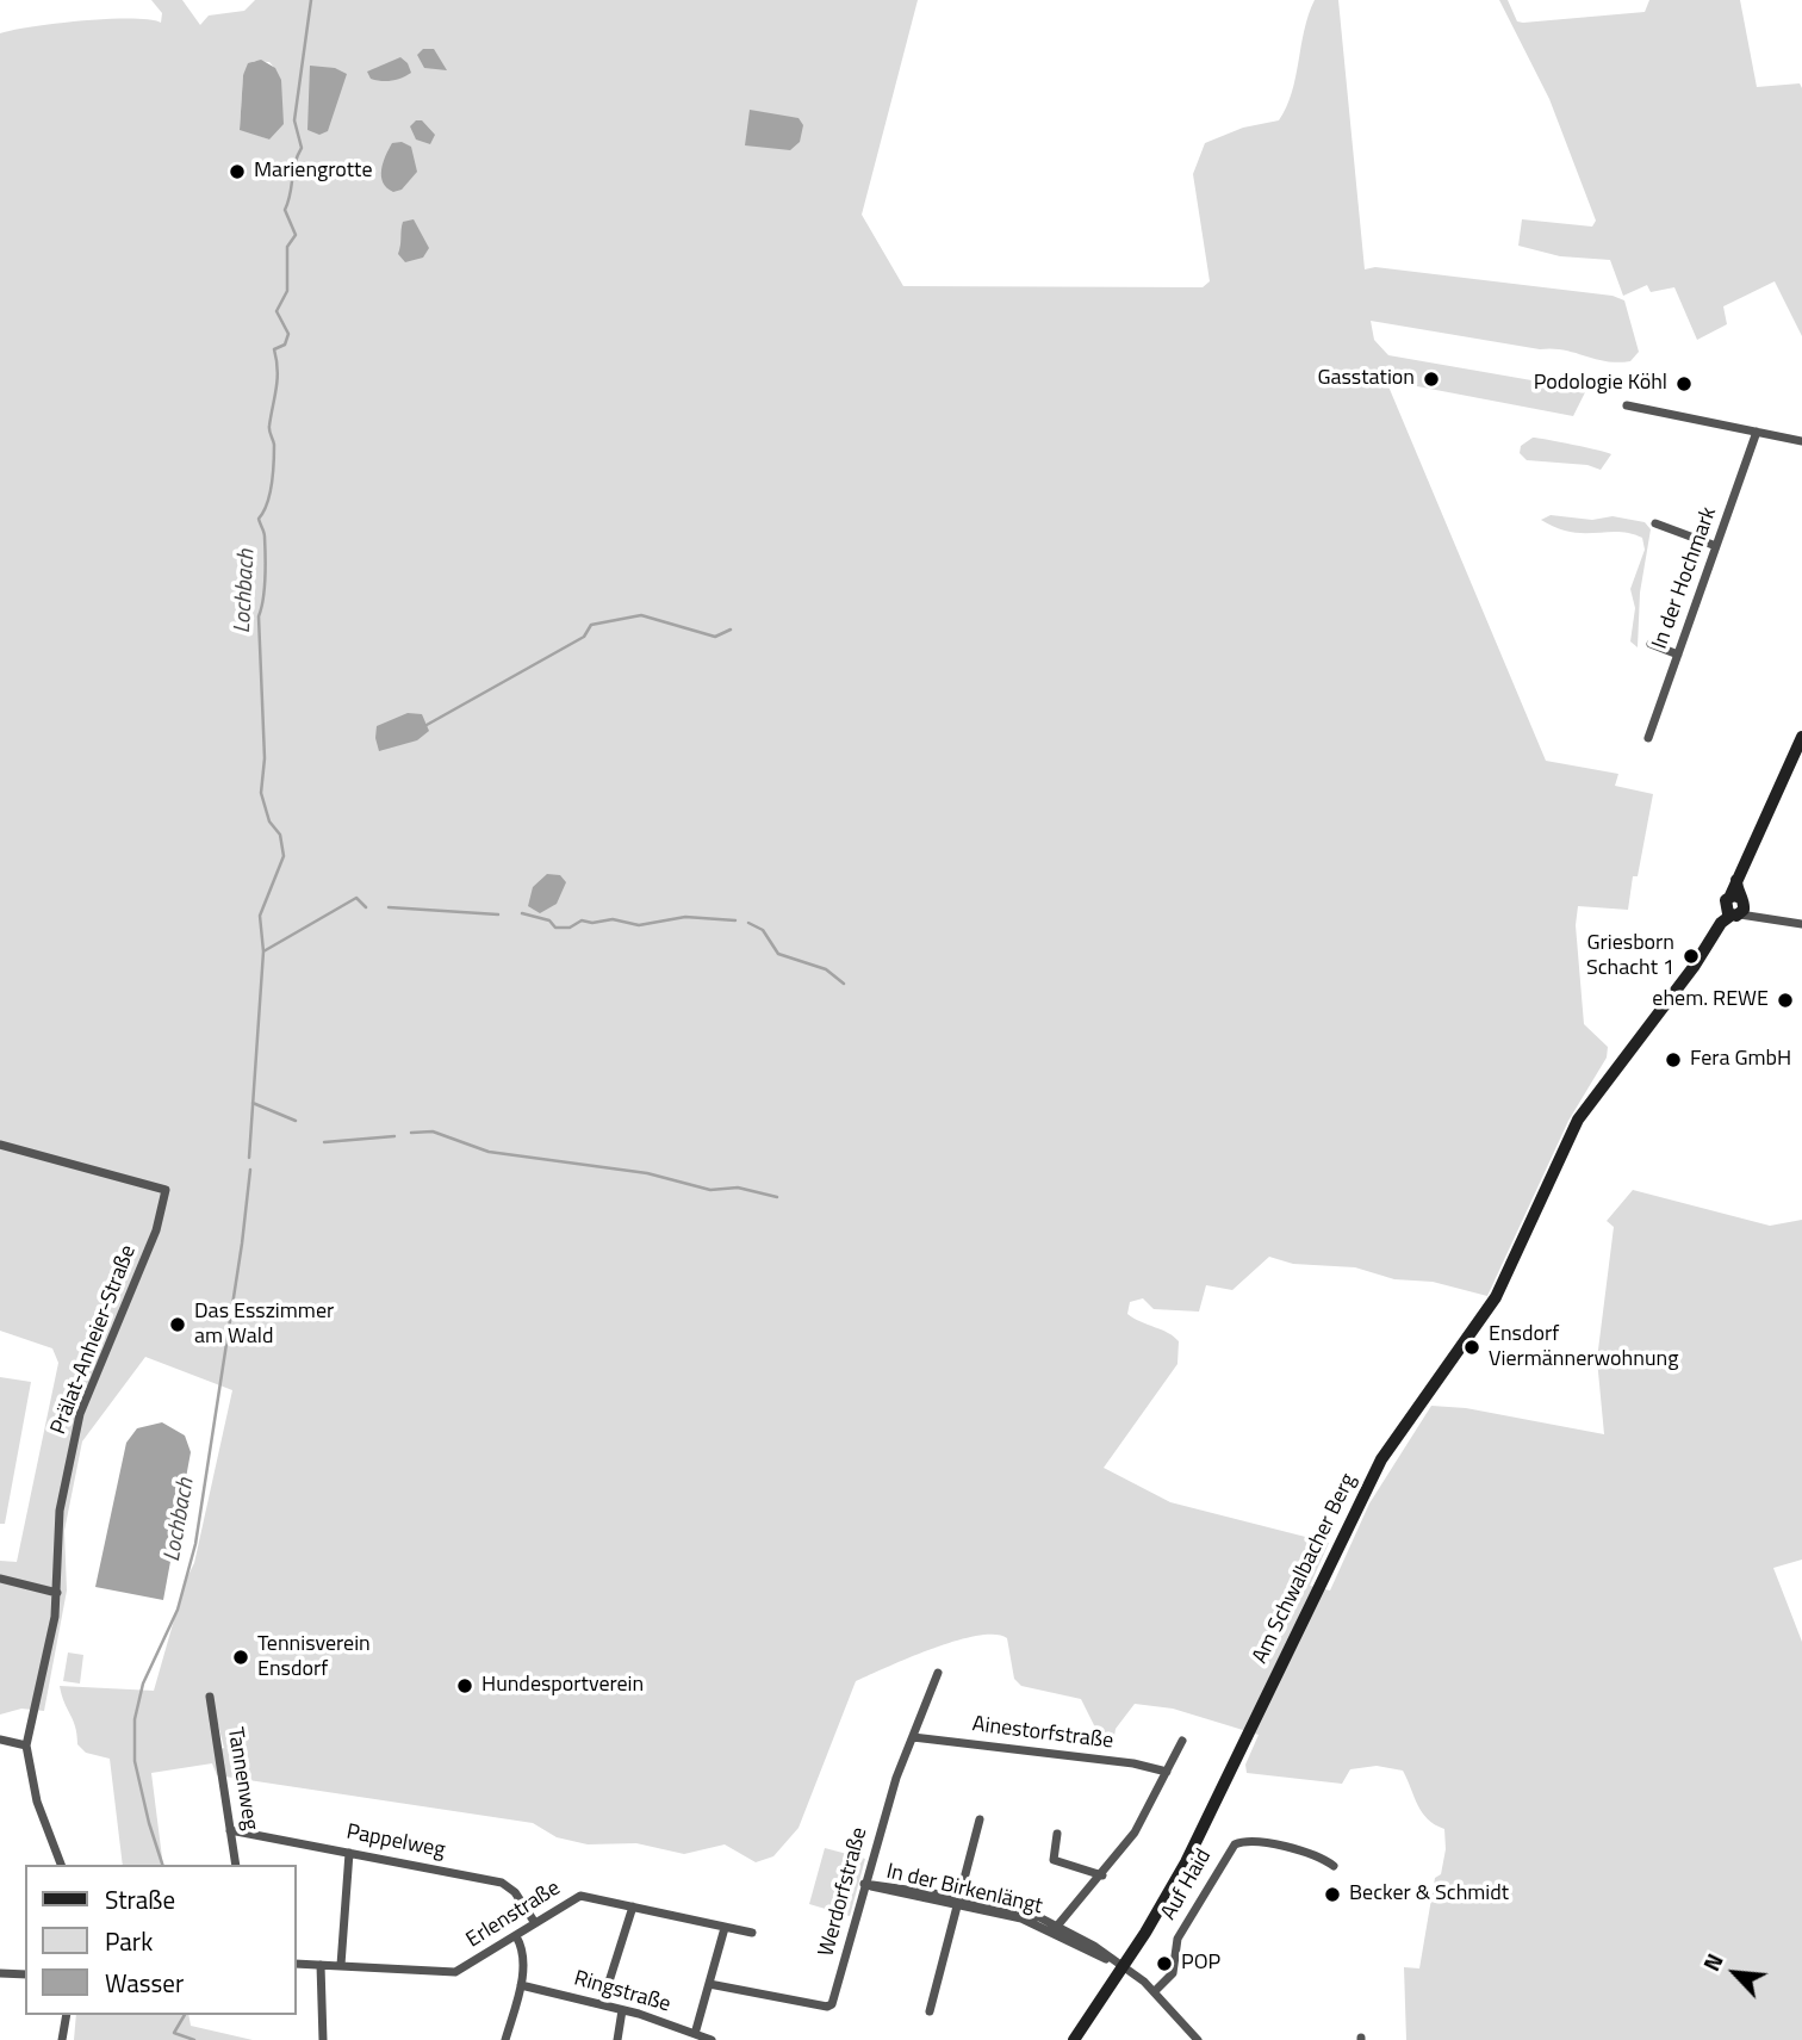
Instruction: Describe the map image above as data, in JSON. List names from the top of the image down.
{
  "streets": {
    "main road": ["Am Schwalbacher Berg"],
    "street": [
      "In der Hochmark",
      "Prälat-Anheier-Straße",
      "Ainestorfstraße",
      "Tannenweg",
      "Pappelweg",
      "Auf Haid",
      "In der Birkenlängt",
      "Werdorfstraße",
      "Erlenstraße",
      "Ringstraße"
    ]
  },
  "crossings": [
    ["Am Schwalbacher Berg", "In der Birkenlängt"],
    ["Ainestorfstraße", "Werdorfstraße"],
    ["Tannenweg", "Pappelweg"],
    ["Pappelweg", "Erlenstraße"],
    ["Auf Haid", "In der Birkenlängt"],
    ["In der Birkenlängt", "Werdorfstraße"]
  ],
  "water": ["Lochbach"],
  "places": [
    "Mariengrotte",
    "Gasstation",
    "Podologie Köhl",
    "Griesborn Schacht 1",
    "ehem. REWE",
    "Fera GmbH",
    "Das Esszimmer am Wald",
    "Ensdorf Viermännerwohnung",
    "Tennisverein Ensdorf",
    "Hundesportverein",
    "Becker & Schmidt",
    "POP"
  ],
  "legend": ["Straße", "Park", "Wasser"],
  "north": "top left"
}
